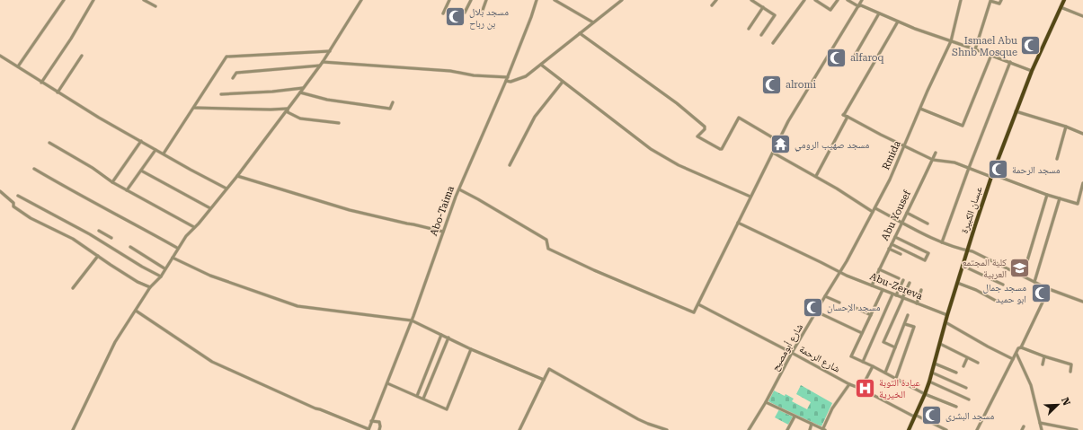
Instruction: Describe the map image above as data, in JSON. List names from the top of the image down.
{
  "streets": {
    "main road": ["عبسان الكبيرة"],
    "street": [
      "Rmida",
      "Abo-Taima",
      "Abu Yousef",
      "Abu-Zereva",
      "شارع أبومصبح",
      "شارع الرحمة"
    ]
  },
  "crossings": [
    ["Rmida", "Abu-Zereva"],
    ["Rmida", "شارع أبومصبح"],
    ["عبسان الكبيرة", "Abu-Zereva"],
    ["عبسان الكبيرة", "شارع الرحمة"],
    ["Abu Yousef", "Abu-Zereva"],
    ["Abu-Zereva", "شارع أبومصبح"],
    ["شارع أبومصبح", "شارع الرحمة"]
  ],
  "places": {
    "mosque": [
      "مسجد بلال بن رباح",
      "Ismael Abu Shnb Mosque",
      "alfaroq",
      "alromi",
      "مسجد الرحمة",
      "مسجد جمال ابو حميد",
      "مسجد الإحسان",
      "مسجد البشرى"
    ],
    "temple": ["مسجد صهيب الرومي"],
    "school or university": ["كلية المجتمع العربية"],
    "hospital": ["عيادة التوبة الخيرية"]
  },
  "north": "top right"
}
